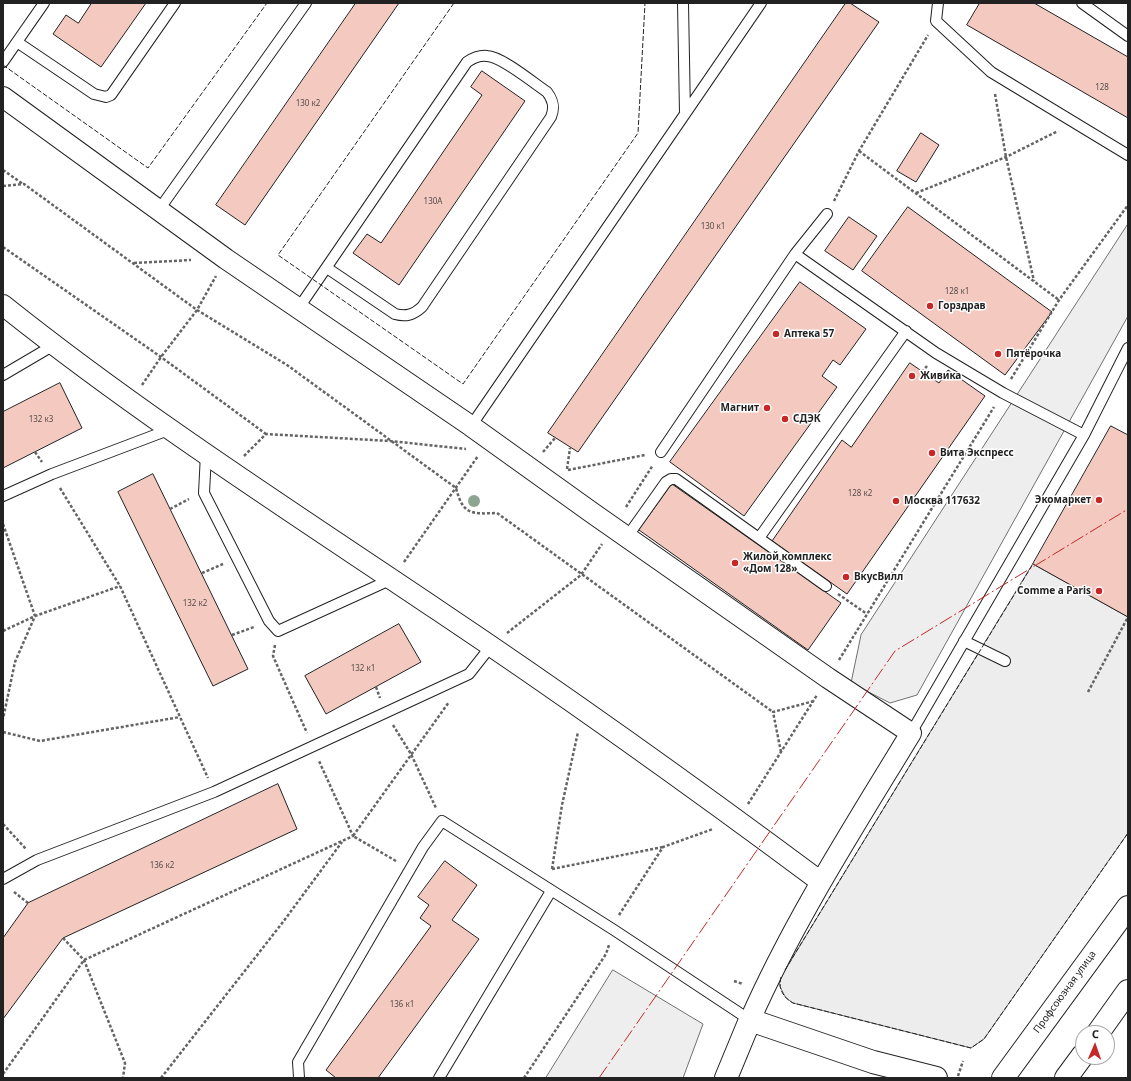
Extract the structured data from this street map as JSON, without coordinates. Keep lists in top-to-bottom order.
{
  "streets": {
    "main road": ["Профсоюзная улица"]
  },
  "places": [
    "Горздрав",
    "Аптека 57",
    "Пятёрочка",
    "Живика",
    "Магнит",
    "СДЭК",
    "Вита Экспресс",
    "Экомаркет",
    "Москва 117632",
    "Жилой комплекс «Дом 128»",
    "ВкусВилл",
    "Comme a Paris"
  ],
  "house_numbers": [
    "128",
    "130 к2",
    "130А",
    "130 к1",
    "128 к1",
    "132 к3",
    "128 к2",
    "132 к2",
    "132 к1",
    "136 к2",
    "136 к1"
  ],
  "north": "top"
}
